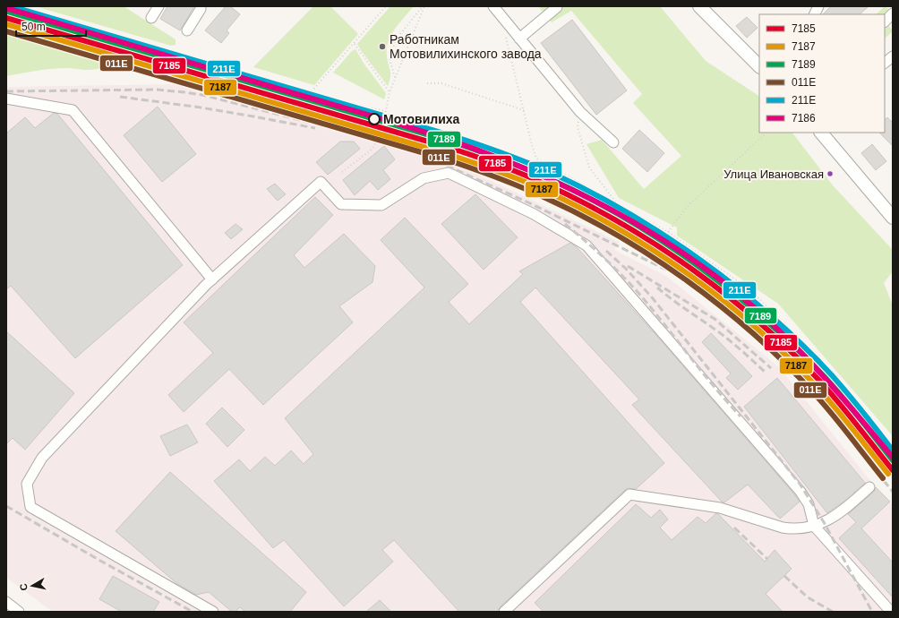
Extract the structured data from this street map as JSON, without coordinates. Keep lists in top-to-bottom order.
{
  "places": ["Работникам Мотовилихинского завода", "Мотовилиха", "Улица Ивановская"],
  "lines": [
    "transit line 211Е",
    "transit line 7186",
    "transit line 7189",
    "transit line 7185",
    "transit line 7187",
    "transit line 011Е"
  ],
  "legend": [
    "7185",
    "7187",
    "7189",
    "011Е",
    "211Е",
    "7186"
  ],
  "scale_bar": "50 m",
  "north": "left"
}
